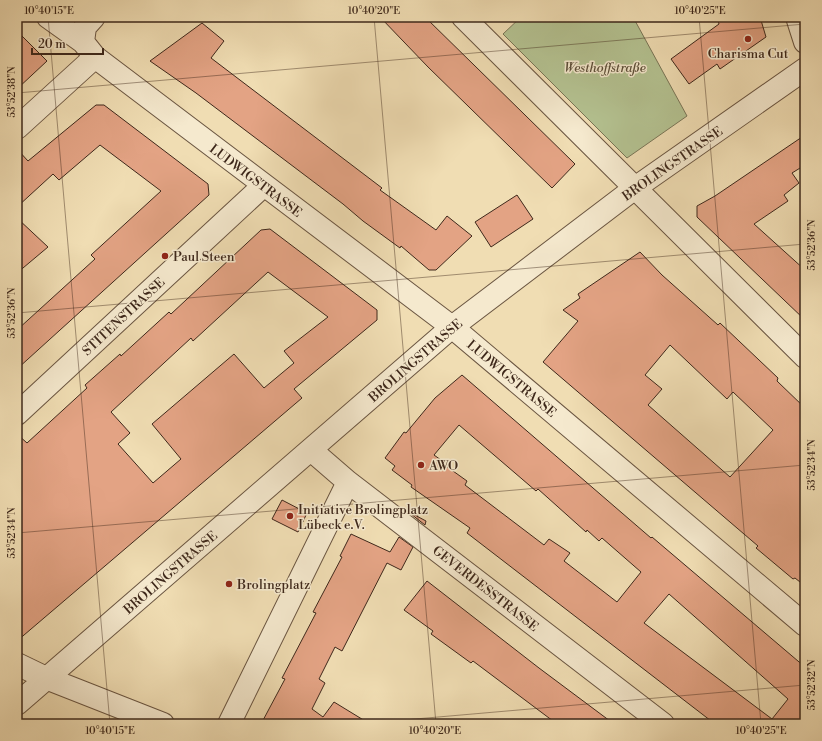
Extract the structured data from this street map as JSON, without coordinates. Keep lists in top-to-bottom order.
{
  "streets": {
    "street": [
      "BROLINGSTRASSE",
      "LUDWIGSTRASSE",
      "STITENSTRASSE",
      "GEVERDESSTRASSE"
    ]
  },
  "crossings": [
    ["BROLINGSTRASSE", "LUDWIGSTRASSE"],
    ["BROLINGSTRASSE", "GEVERDESSTRASSE"],
    ["LUDWIGSTRASSE", "STITENSTRASSE"]
  ],
  "parks": ["Westhoffstraße"],
  "places": [
    "Charisma Cut",
    "Paul Steen",
    "AWO",
    "Initiative Brolingplatz Lübeck e.V.",
    "Brolingplatz"
  ],
  "scale_bar": "20 m",
  "coordinates": [
    "10°40'15\"E",
    "10°40'20\"E",
    "10°40'25\"E",
    "53°52'38\"N",
    "53°52'36\"N",
    "53°52'34\"N",
    "53°52'32\"N"
  ]
}
